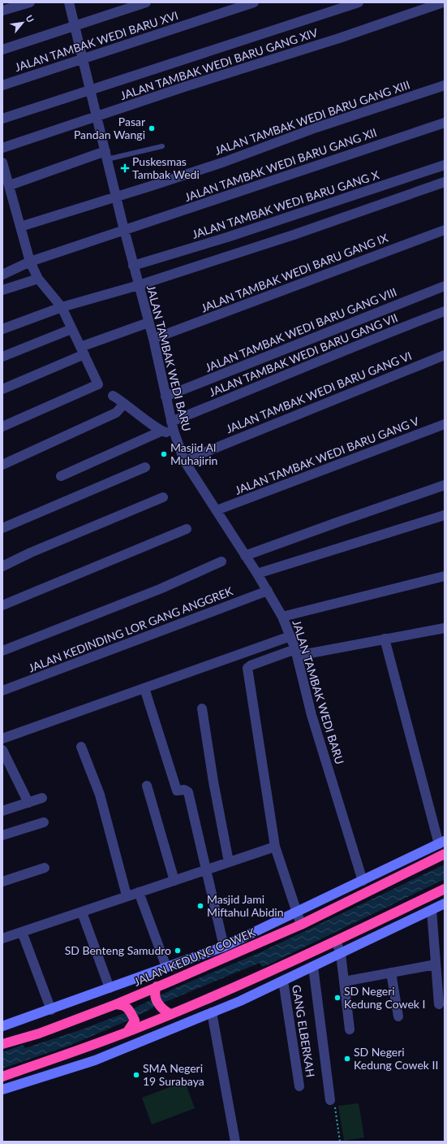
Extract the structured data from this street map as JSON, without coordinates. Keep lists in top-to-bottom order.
{
  "streets": {
    "highway": ["JALAN KEDUNG COWEK"],
    "street": [
      "JALAN TAMBAK WEDI BARU XVI",
      "JALAN TAMBAK WEDI BARU GANG XIV",
      "JALAN TAMBAK WEDI BARU GANG XIII",
      "JALAN TAMBAK WEDI BARU GANG XII",
      "JALAN TAMBAK WEDI BARU GANG X",
      "JALAN TAMBAK WEDI BARU GANG IX",
      "JALAN TAMBAK WEDI BARU GANG VIII",
      "JALAN TAMBAK WEDI BARU GANG VII",
      "JALAN TAMBAK WEDI BARU",
      "JALAN TAMBAK WEDI BARU GANG VI",
      "JALAN TAMBAK WEDI BARU GANG V",
      "JALAN KEDINDING LOR GANG ANGGREK",
      "GANG ELBERKAH"
    ]
  },
  "crossings": [
    ["JALAN TAMBAK WEDI BARU XVI", "JALAN TAMBAK WEDI BARU"],
    ["JALAN TAMBAK WEDI BARU GANG XIV", "JALAN TAMBAK WEDI BARU"],
    ["JALAN TAMBAK WEDI BARU GANG XIII", "JALAN TAMBAK WEDI BARU"],
    ["JALAN TAMBAK WEDI BARU GANG XII", "JALAN TAMBAK WEDI BARU"],
    ["JALAN TAMBAK WEDI BARU GANG X", "JALAN TAMBAK WEDI BARU"],
    ["JALAN TAMBAK WEDI BARU GANG IX", "JALAN TAMBAK WEDI BARU"],
    ["JALAN TAMBAK WEDI BARU GANG VIII", "JALAN TAMBAK WEDI BARU"],
    ["JALAN TAMBAK WEDI BARU GANG VII", "JALAN TAMBAK WEDI BARU"],
    ["JALAN TAMBAK WEDI BARU", "JALAN TAMBAK WEDI BARU GANG VI"],
    ["JALAN TAMBAK WEDI BARU", "JALAN TAMBAK WEDI BARU GANG V"],
    ["JALAN TAMBAK WEDI BARU", "JALAN KEDINDING LOR GANG ANGGREK"],
    ["JALAN TAMBAK WEDI BARU", "JALAN KEDUNG COWEK"]
  ],
  "places": {
    "other": [
      "Pasar Pandan Wangi",
      "Masjid Al Muhajirin",
      "Masjid Jami Miftahul Abidin",
      "SD Benteng Samudro",
      "SD Negeri Kedung Cowek I",
      "SD Negeri Kedung Cowek II",
      "SMA Negeri 19 Surabaya"
    ],
    "health": ["Puskesmas Tambak Wedi"]
  },
  "north": "top right"
}
